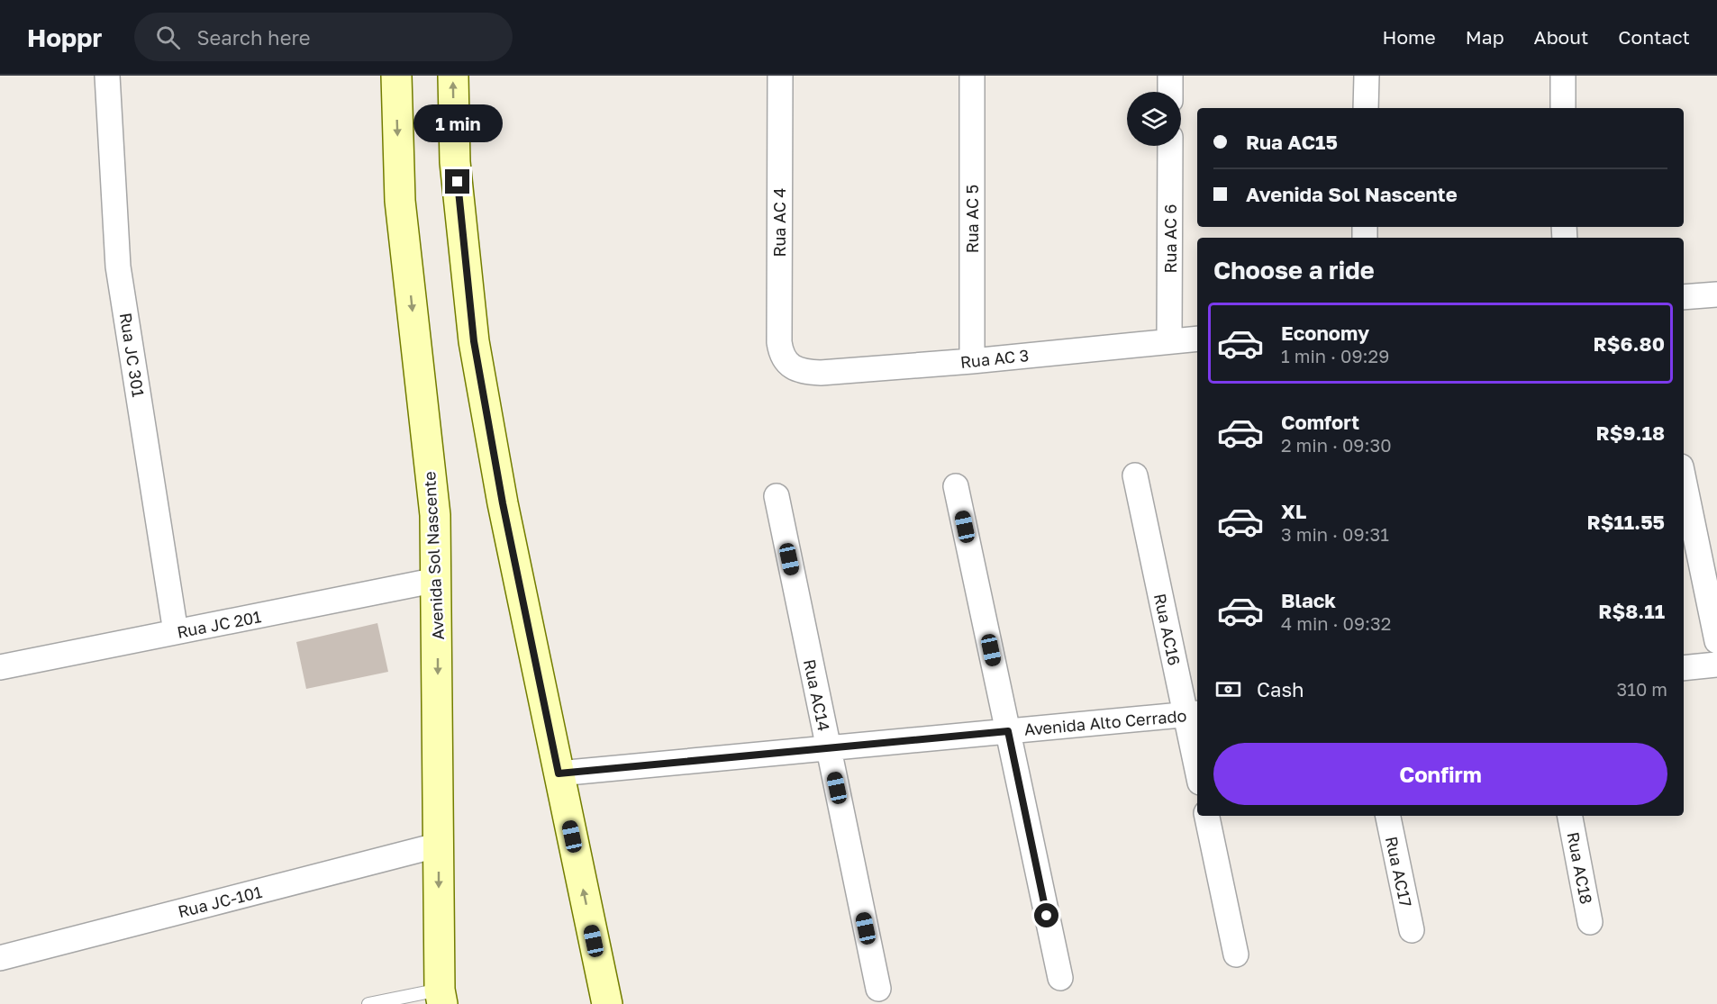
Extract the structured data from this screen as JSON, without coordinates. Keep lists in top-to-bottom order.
{
  "streets": {
    "street": [
      "Rua AC 5",
      "Rua AC 4",
      "Rua AC 6",
      "Rua JC 301",
      "Rua AC 3",
      "Avenida Sol Nascente",
      "Rua JC 201",
      "Rua AC16",
      "Rua AC14",
      "Avenida Alto Cerrado",
      "Rua AC18",
      "Rua AC17",
      "Rua JC-101"
    ]
  },
  "crossings": [
    ["Rua AC 5", "Rua AC 3"],
    ["Rua AC 4", "Rua AC 3"],
    ["Rua AC 6", "Rua AC 3"],
    ["Rua JC 301", "Rua JC 201"],
    ["Avenida Sol Nascente", "Rua JC 201"],
    ["Avenida Sol Nascente", "Rua JC-101"],
    ["Rua AC16", "Avenida Alto Cerrado"],
    ["Rua AC14", "Avenida Alto Cerrado"]
  ],
  "page": {
    "header": "Hoppr",
    "search": "Search here",
    "nav": [
      "Home",
      "Map",
      "About",
      "Contact"
    ],
    "bubble": "1 min",
    "banner": ["Rua AC15", "Avenida Sol Nascente"],
    "heading": "Choose a ride",
    "list": [
      {
        "name": "Economy",
        "note": "1 min · 09:29",
        "value": "R$6.80"
      },
      {
        "name": "Comfort",
        "note": "2 min · 09:30",
        "value": "R$9.18"
      },
      {
        "name": "XL",
        "note": "3 min · 09:31",
        "value": "R$11.55"
      },
      {
        "name": "Black",
        "note": "4 min · 09:32",
        "value": "R$8.11"
      }
    ],
    "pay": ["Cash", "310 m"],
    "buttons": "Confirm"
  }
}
